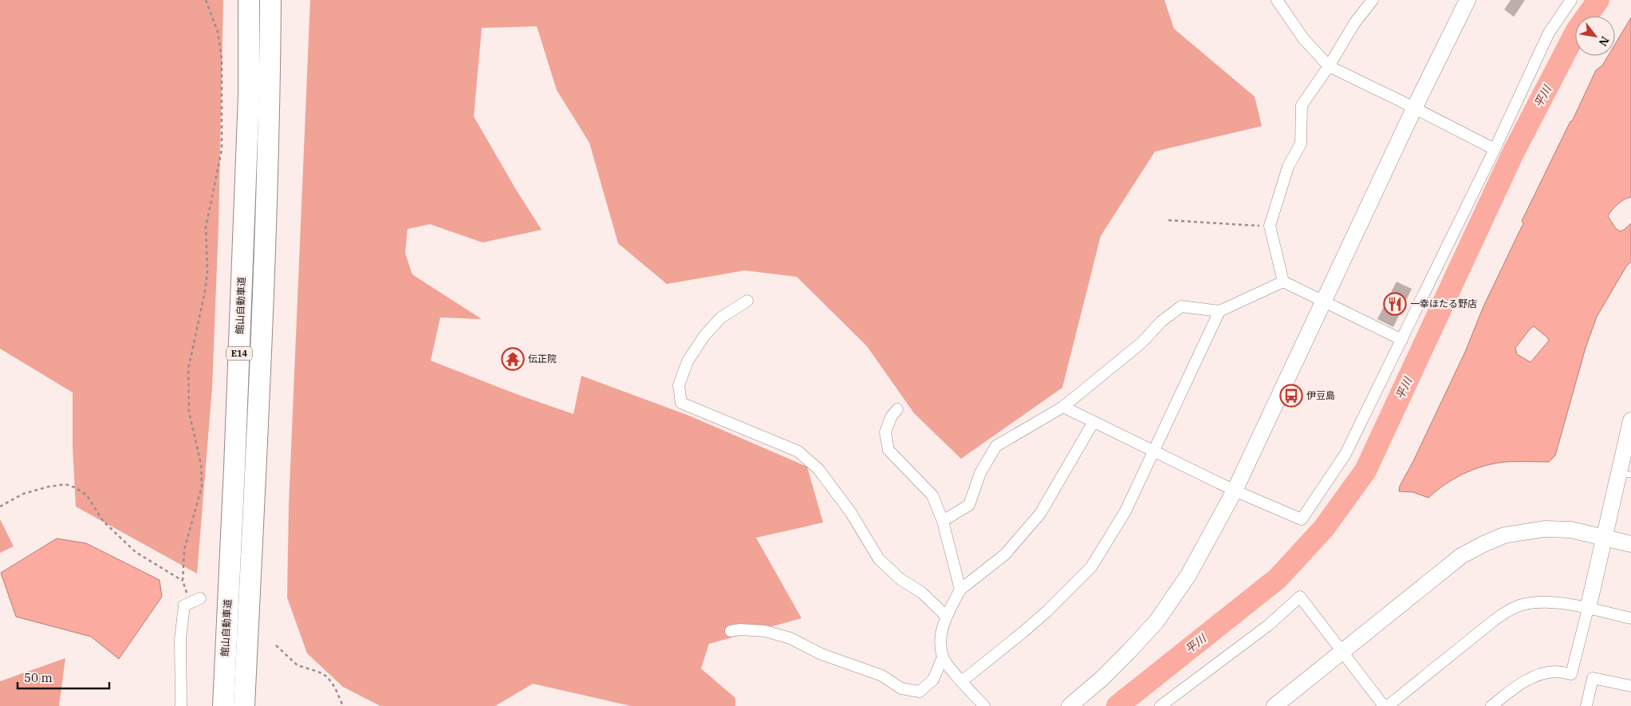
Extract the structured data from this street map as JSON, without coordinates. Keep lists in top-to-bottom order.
{
  "streets": {
    "highway": ["館山自動車道", "E14"]
  },
  "water": ["平川"],
  "places": {
    "restaurant": ["一幸ほたる野店"],
    "temple": ["伝正院"],
    "bus stop": ["伊豆島"]
  },
  "scale_bar": "50 m",
  "north": "bottom right"
}
